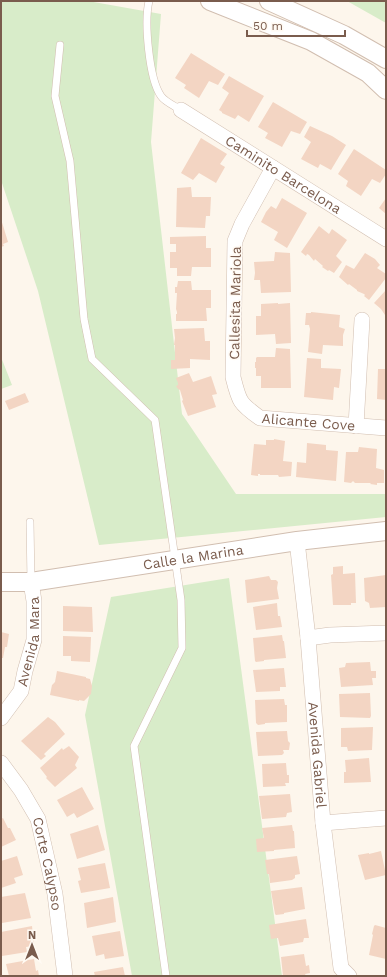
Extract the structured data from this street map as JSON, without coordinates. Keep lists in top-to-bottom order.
{
  "streets": {
    "street": [
      "Caminito Barcelona",
      "Callesita Mariola",
      "Alicante Cove",
      "Calle la Marina",
      "Avenida Mara",
      "Avenida Gabriel",
      "Corte Calypso"
    ]
  },
  "crossings": [
    ["Caminito Barcelona", "Callesita Mariola"],
    ["Callesita Mariola", "Alicante Cove"],
    ["Calle la Marina", "Avenida Mara"],
    ["Calle la Marina", "Avenida Gabriel"]
  ],
  "scale_bar": "50 m",
  "north": "top"
}
